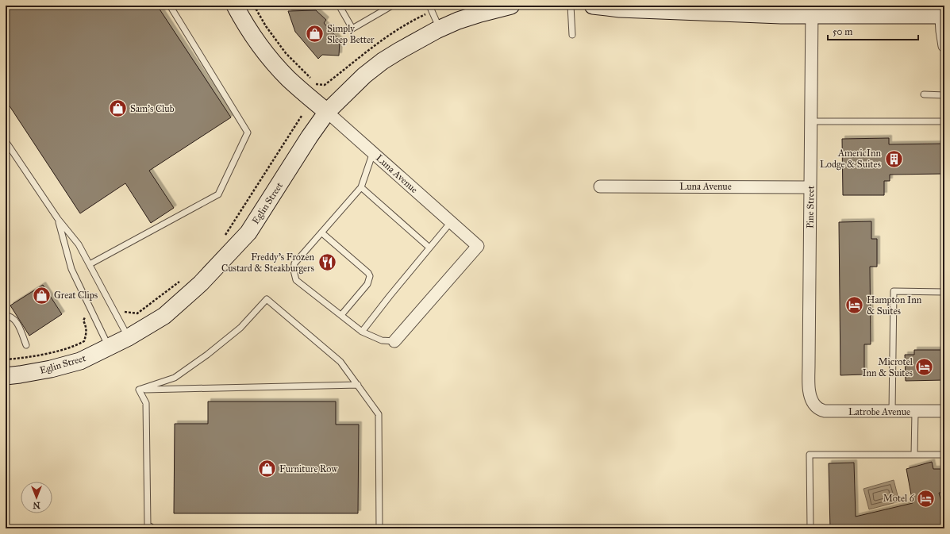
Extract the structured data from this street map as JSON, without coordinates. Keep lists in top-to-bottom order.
{
  "streets": {
    "street": [
      "Luna Avenue",
      "Eglin Street",
      "Pine Street",
      "Latrobe Avenue"
    ]
  },
  "crossings": [
    ["Luna Avenue", "Eglin Street"],
    ["Luna Avenue", "Pine Street"],
    ["Pine Street", "Latrobe Avenue"]
  ],
  "places": {
    "shop": [
      "Simply Sleep Better",
      "Sam's Club",
      "Great Clips",
      "Furniture Row"
    ],
    "building": ["AmericInn Lodge & Suites"],
    "restaurant": ["Freddy's Frozen Custard & Steakburgers"],
    "hotel": ["Hampton Inn & Suites", "Microtel Inn & Suites", "Motel 6"]
  },
  "scale_bar": "50 m",
  "north": "bottom"
}
